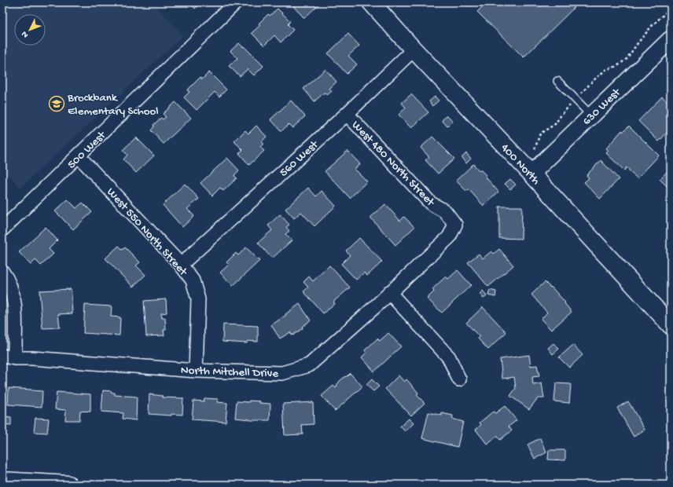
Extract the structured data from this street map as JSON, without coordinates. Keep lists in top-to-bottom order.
{
  "streets": {
    "main road": ["400 North"],
    "street": [
      "630 West",
      "500 West",
      "560 West",
      "West 480 North Street",
      "West 550 North Street",
      "North Mitchell Drive"
    ]
  },
  "crossings": [
    ["630 West", "400 North"],
    ["500 West", "West 550 North Street"],
    ["560 West", "West 480 North Street"],
    ["560 West", "400 North"],
    ["560 West", "West 550 North Street"],
    ["West 480 North Street", "North Mitchell Drive"],
    ["West 550 North Street", "North Mitchell Drive"]
  ],
  "places": {
    "school or university": ["Brockbank Elementary School"]
  },
  "north": "bottom left"
}
